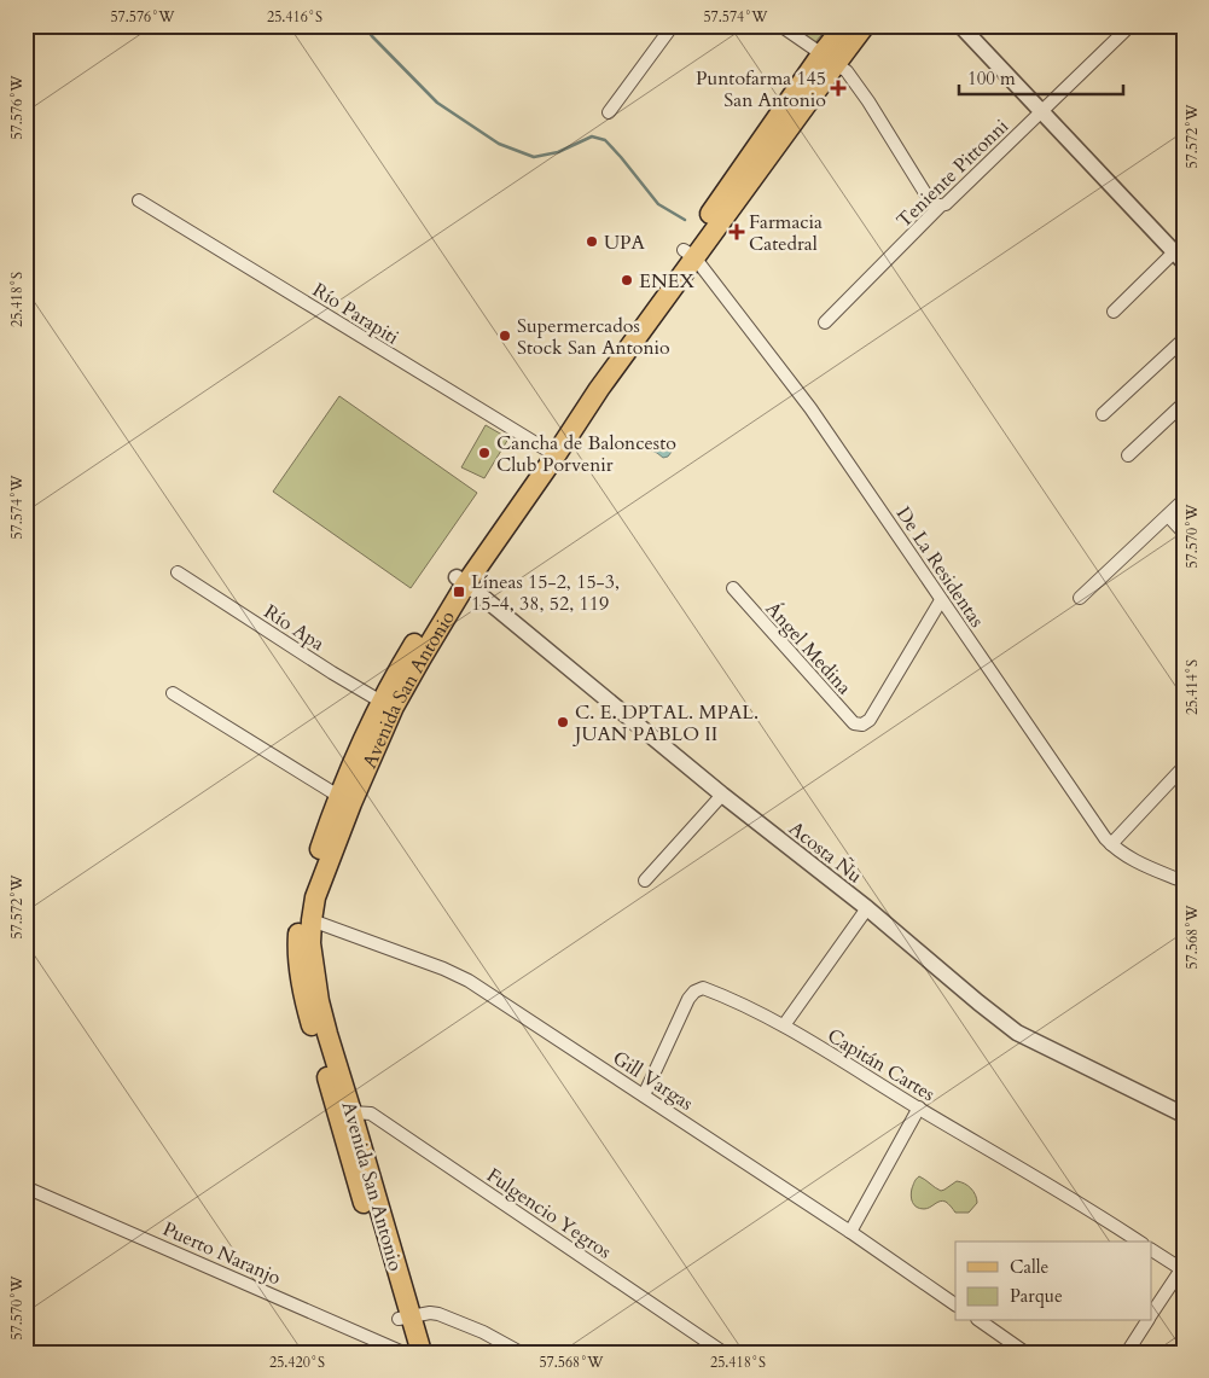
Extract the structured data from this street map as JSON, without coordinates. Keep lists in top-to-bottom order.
{
  "streets": {
    "main road": ["Avenida San Antonio"],
    "street": [
      "Teniente Pittonni",
      "Río Parapiti",
      "De La Residentas",
      "Río Apa",
      "Ángel Medina",
      "Acosta Ñu",
      "Capitán Cartes",
      "Gill Vargas",
      "Fulgencio Yegros",
      "Puerto Naranjo"
    ]
  },
  "crossings": [
    ["Río Parapiti", "Avenida San Antonio"],
    ["De La Residentas", "Ángel Medina"],
    ["De La Residentas", "Avenida San Antonio"],
    ["Río Apa", "Avenida San Antonio"],
    ["Avenida San Antonio", "Acosta Ñu"],
    ["Avenida San Antonio", "Gill Vargas"],
    ["Avenida San Antonio", "Fulgencio Yegros"],
    ["Capitán Cartes", "Gill Vargas"]
  ],
  "places": {
    "health": ["Puntofarma 145 San Antonio", "Farmacia Catedral"],
    "other": [
      "UPA",
      "ENEX",
      "Supermercados Stock San Antonio",
      "Cancha de Baloncesto Club Porvenir",
      "C. E. DPTAL. MPAL. JUAN PABLO II"
    ],
    "transit": ["Líneas 15-2, 15-3, 15-4, 38, 52, 119"]
  },
  "legend": ["Calle", "Parque"],
  "scale_bar": "100 m",
  "coordinates": [
    "57.576°W",
    "25.416°S",
    "57.574°W",
    "57.572°W",
    "25.418°S",
    "57.570°W",
    "25.414°S",
    "57.568°W",
    "25.420°S"
  ]
}
